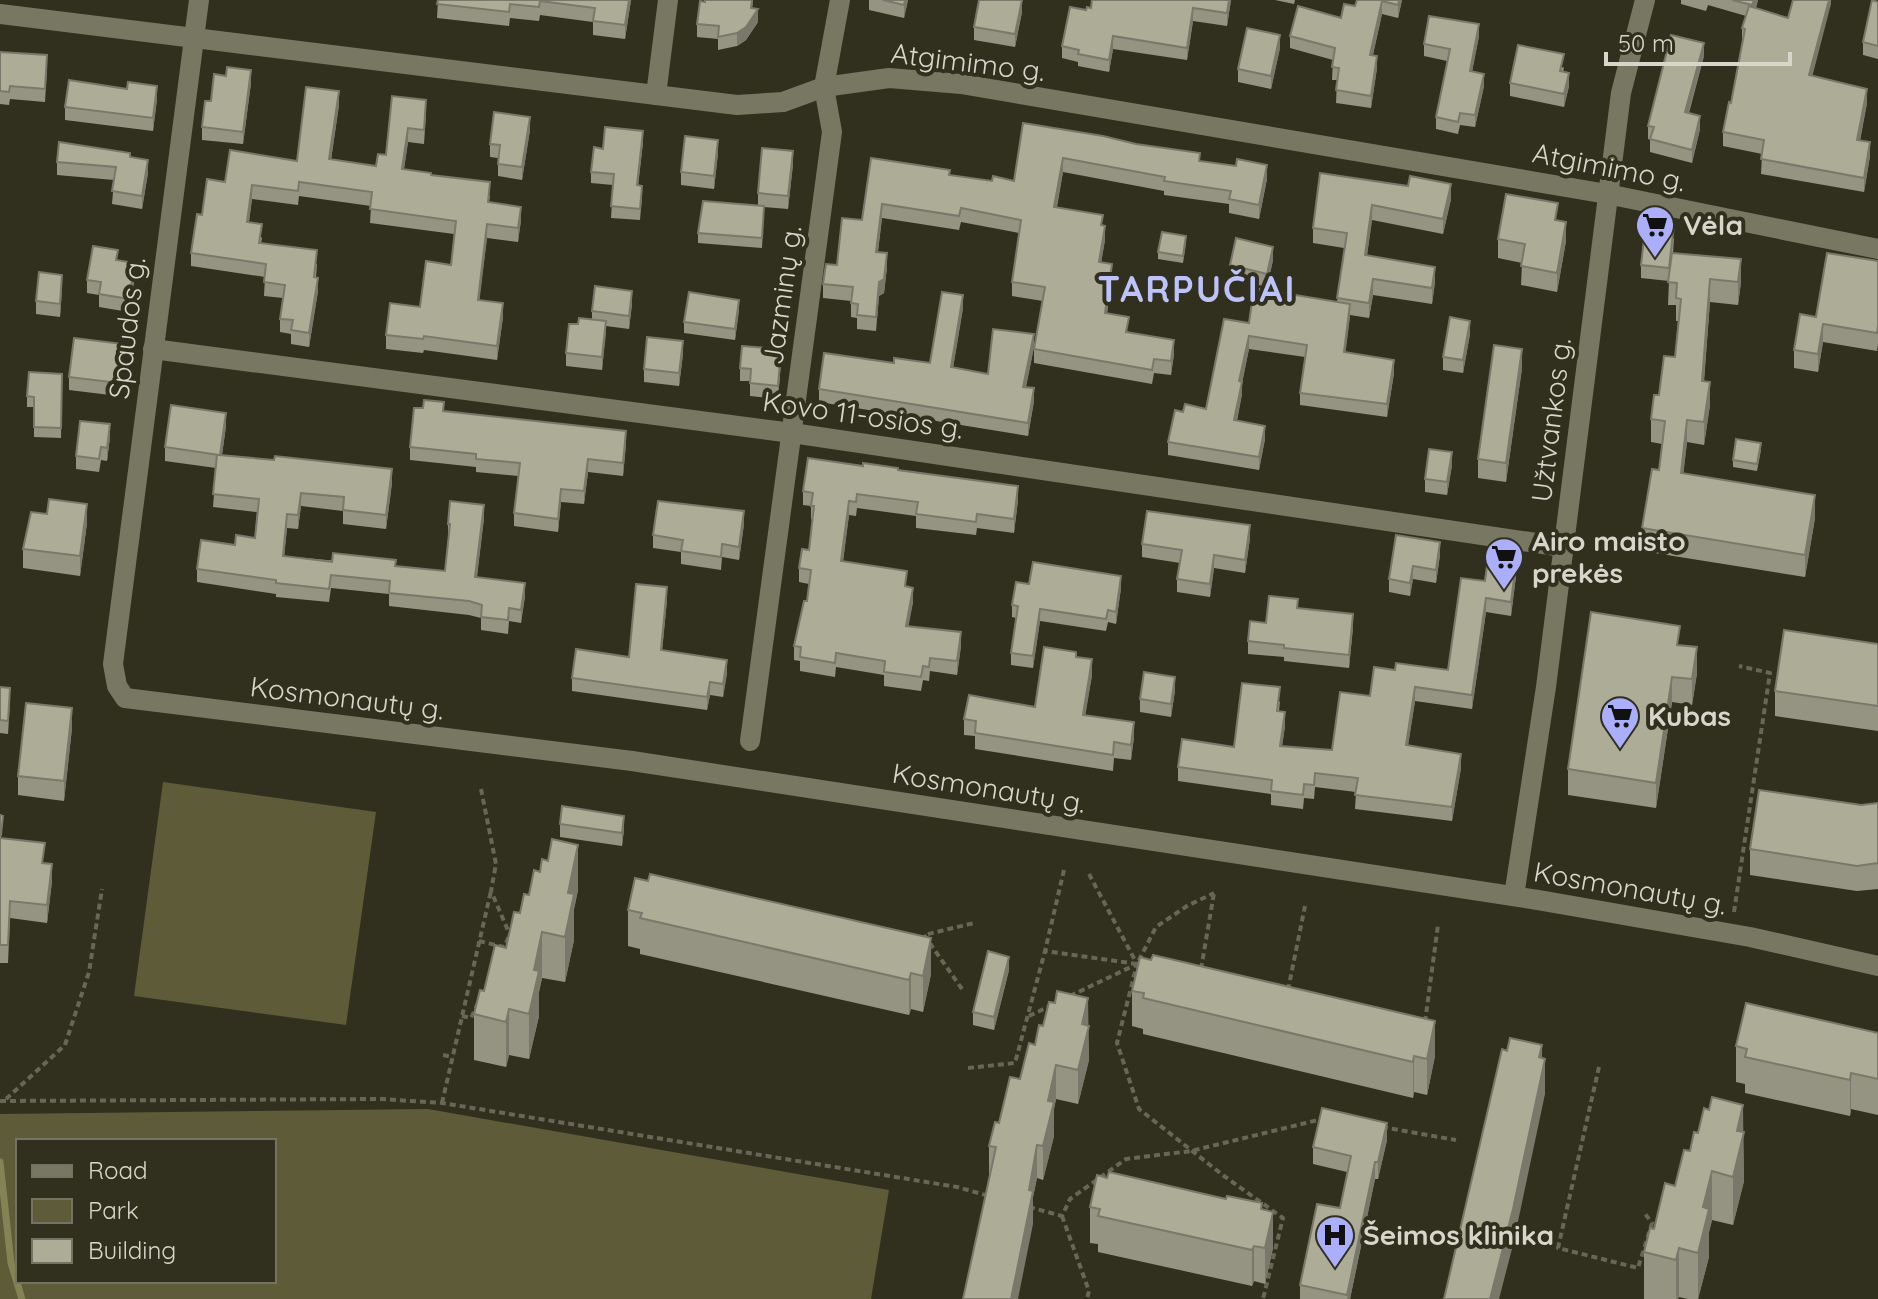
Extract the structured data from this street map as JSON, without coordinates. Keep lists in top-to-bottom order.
{
  "streets": {
    "street": [
      "Atgimimo g.",
      "Jazminų g.",
      "Spaudos g.",
      "Kovo 11-osios g.",
      "Užtvankos g.",
      "Kosmonautų g."
    ]
  },
  "crossings": [
    ["Atgimimo g.", "Jazminų g."],
    ["Atgimimo g.", "Spaudos g."],
    ["Atgimimo g.", "Užtvankos g."],
    ["Jazminų g.", "Kovo 11-osios g."],
    ["Spaudos g.", "Kovo 11-osios g."],
    ["Spaudos g.", "Kosmonautų g."],
    ["Kovo 11-osios g.", "Užtvankos g."],
    ["Užtvankos g.", "Kosmonautų g."]
  ],
  "districts": ["TARPUČIAI"],
  "places": {
    "supermarket": ["Vėla", "Airo maisto prekės", "Kubas"],
    "hospital": ["Šeimos klinika"]
  },
  "legend": ["Road", "Park", "Building"],
  "scale_bar": "50 m"
}
